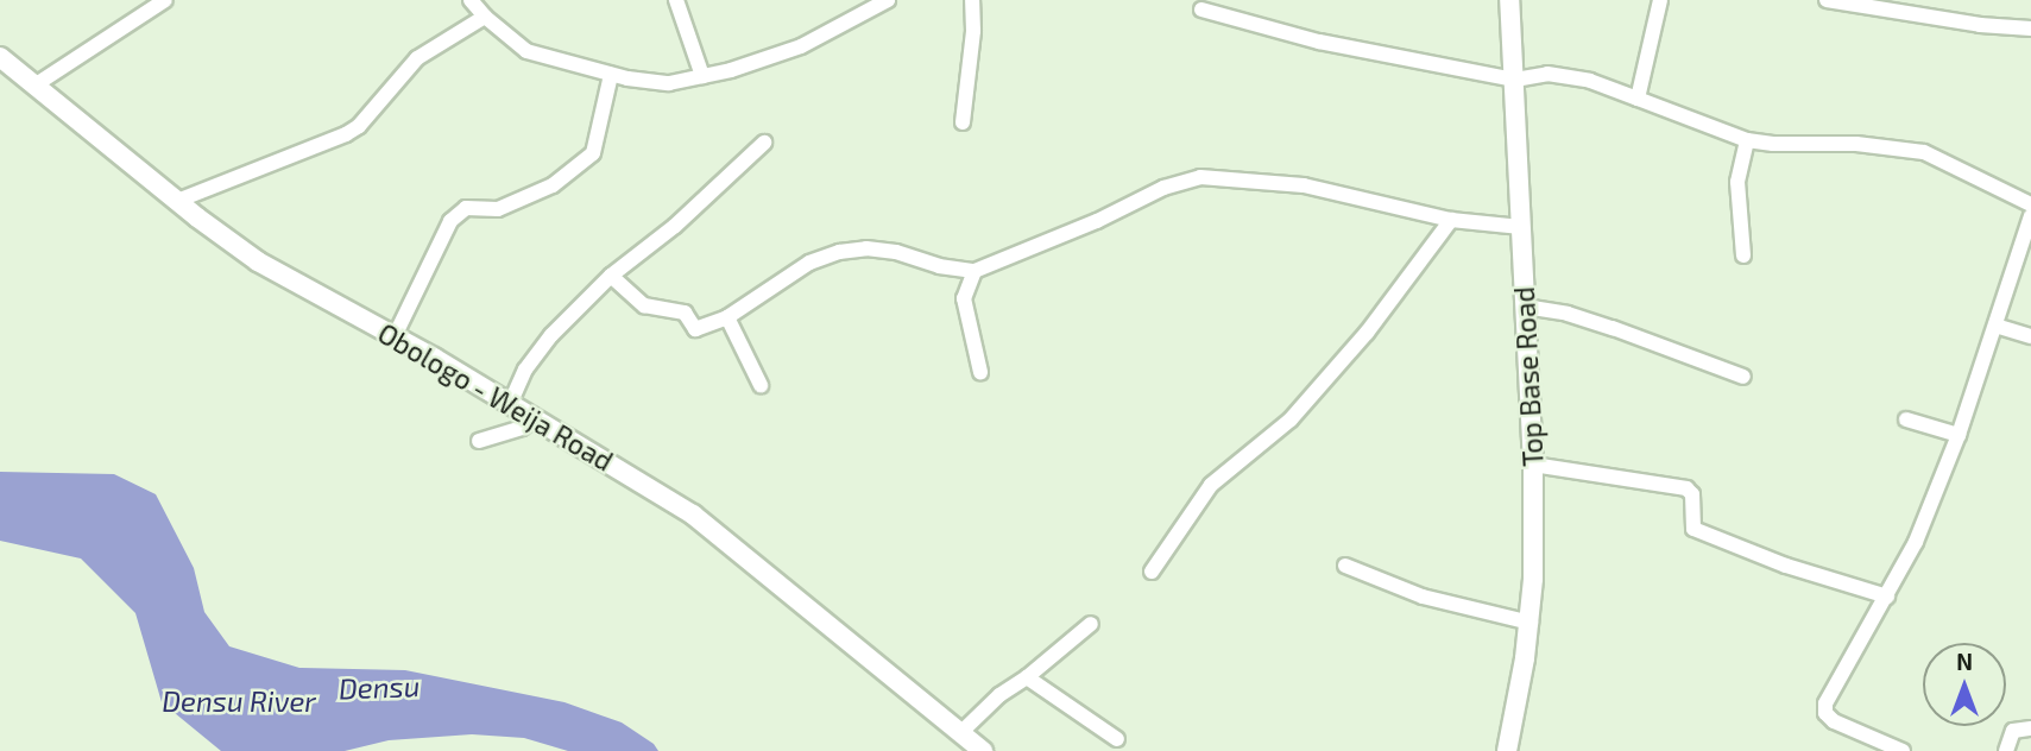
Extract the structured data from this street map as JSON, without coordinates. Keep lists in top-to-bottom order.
{
  "streets": {
    "street": ["Top Base Road", "Obologo - Weija Road"]
  },
  "water": ["Densu", "Densu River"],
  "north": "top"
}
